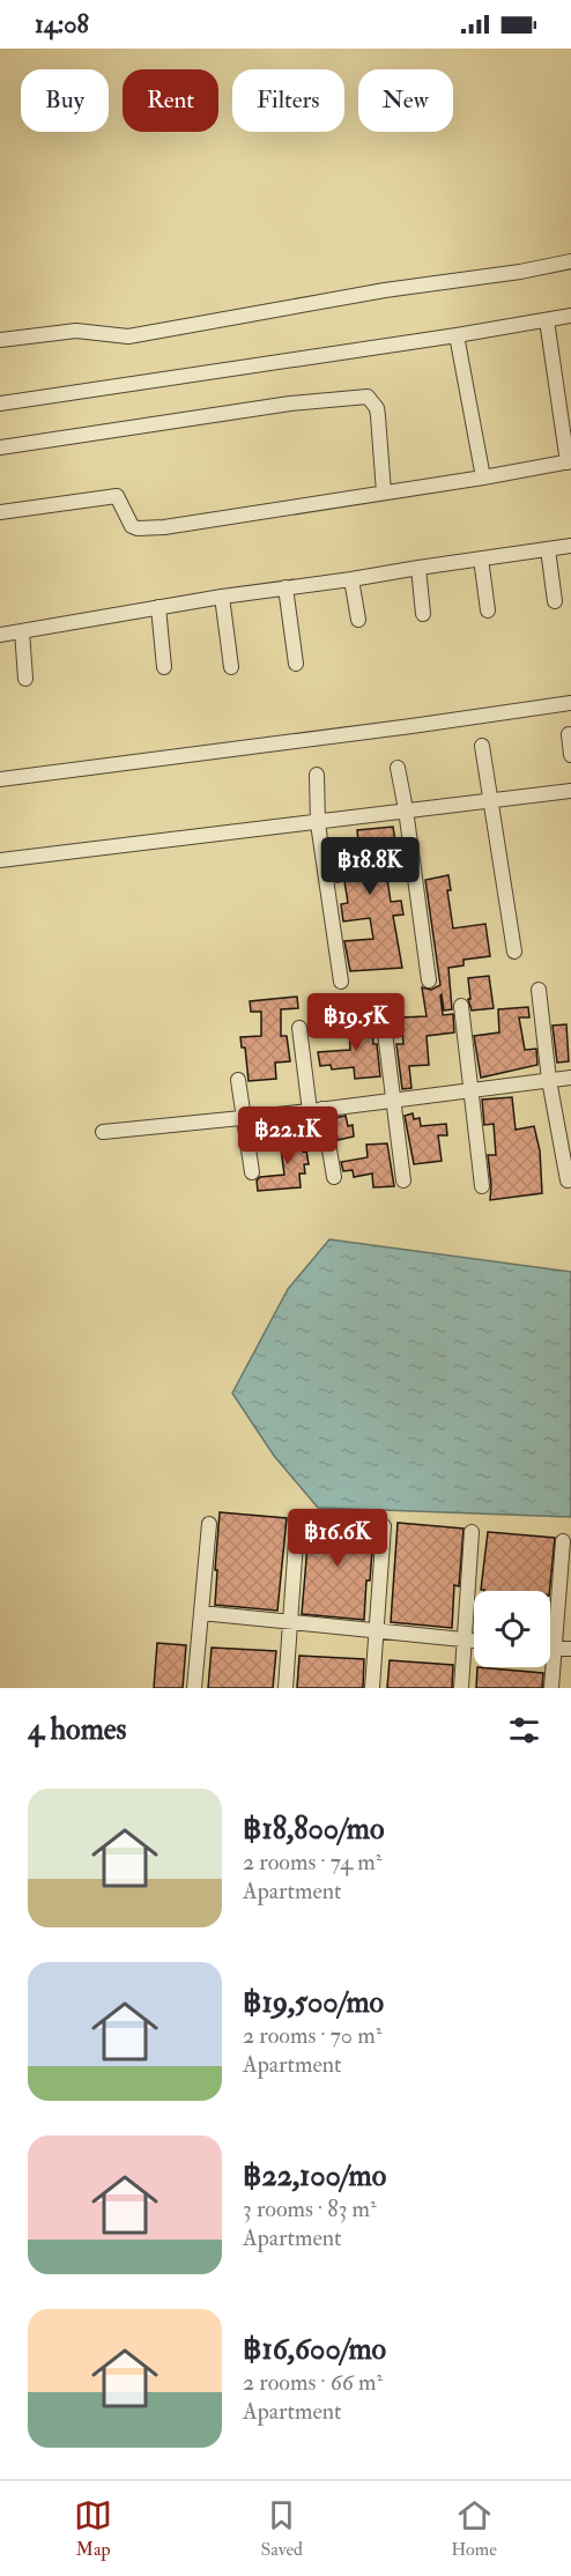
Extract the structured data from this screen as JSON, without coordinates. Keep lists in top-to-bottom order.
{
  "page": {
    "status": "14:08",
    "chip": [
      "Buy",
      "Rent",
      "Filters",
      "New"
    ],
    "price": [
      "฿18.8K",
      "฿19.5K",
      "฿22.1K",
      "฿16.6K"
    ],
    "heading": "4 homes",
    "list": [
      {
        "name": "฿18,800/mo",
        "note": "2 rooms · 74 m² · Apartment"
      },
      {
        "name": "฿19,500/mo",
        "note": "2 rooms · 70 m² · Apartment"
      },
      {
        "name": "฿22,100/mo",
        "note": "3 rooms · 83 m² · Apartment"
      },
      {
        "name": "฿16,600/mo",
        "note": "2 rooms · 66 m² · Apartment"
      }
    ],
    "tabs": ["Map", "Saved", "Home"]
  }
}
